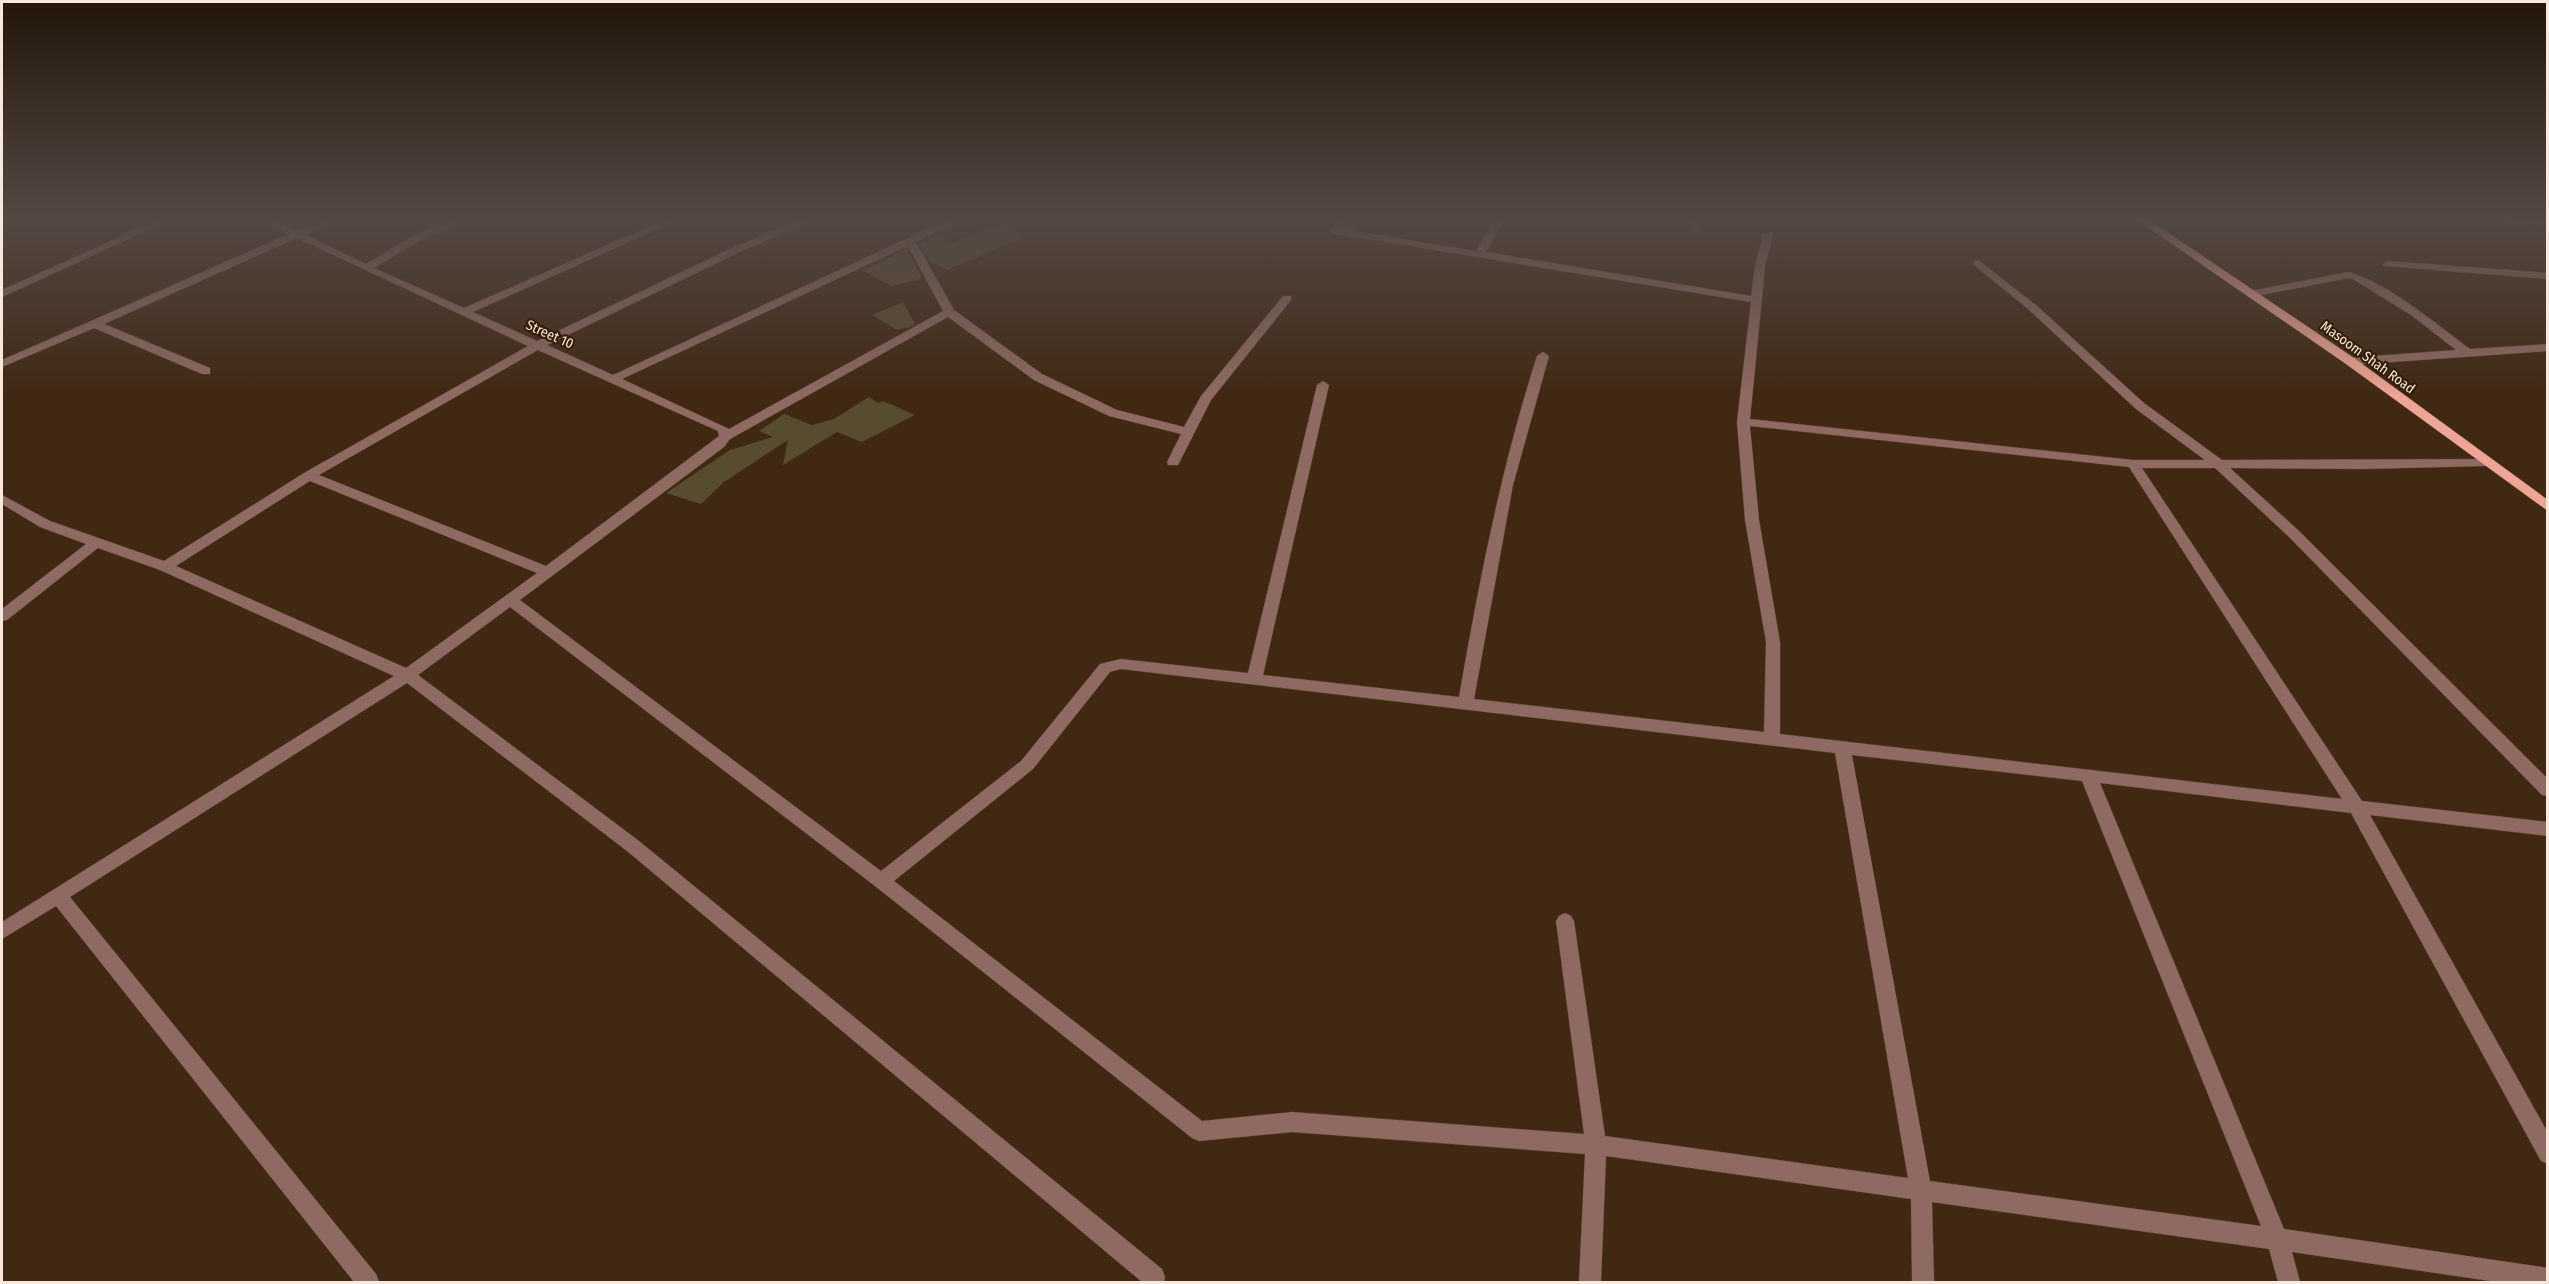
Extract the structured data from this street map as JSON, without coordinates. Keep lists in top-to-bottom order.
{
  "streets": {
    "main road": ["Masoom Shah Road"],
    "street": ["Street 10"]
  }
}
